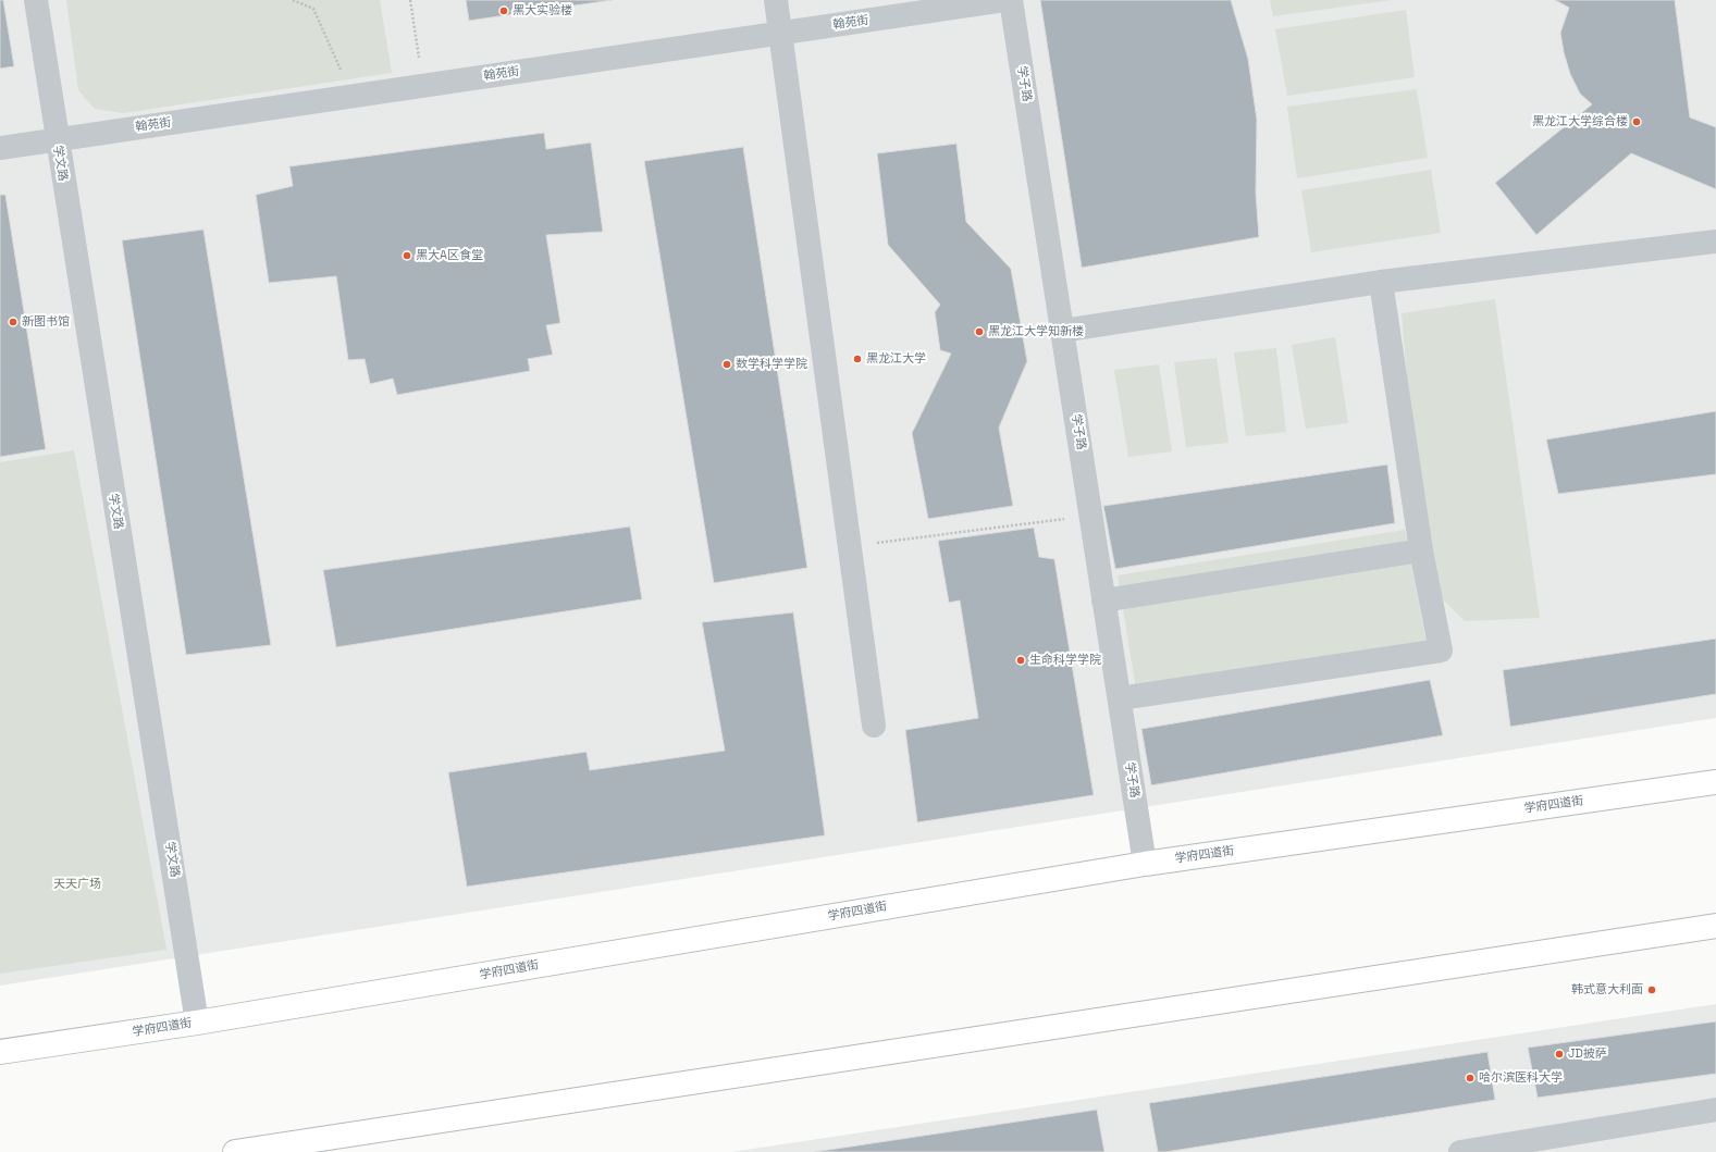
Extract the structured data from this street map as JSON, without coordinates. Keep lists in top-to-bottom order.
{
  "streets": {
    "main road": ["学府四道街"],
    "street": ["翰苑街", "学子路", "学文路"]
  },
  "crossings": [
    ["翰苑街", "学文路"],
    ["学子路", "学府四道街"],
    ["学文路", "学府四道街"]
  ],
  "parks": ["天天广场"],
  "places": [
    "黑大实验楼",
    "黑龙江大学综合楼",
    "黑大A区食堂",
    "新图书馆",
    "黑龙江大学知新楼",
    "黑龙江大学",
    "数学科学学院",
    "生命科学学院",
    "韩式意大利面",
    "JD披萨",
    "哈尔滨医科大学"
  ]
}
